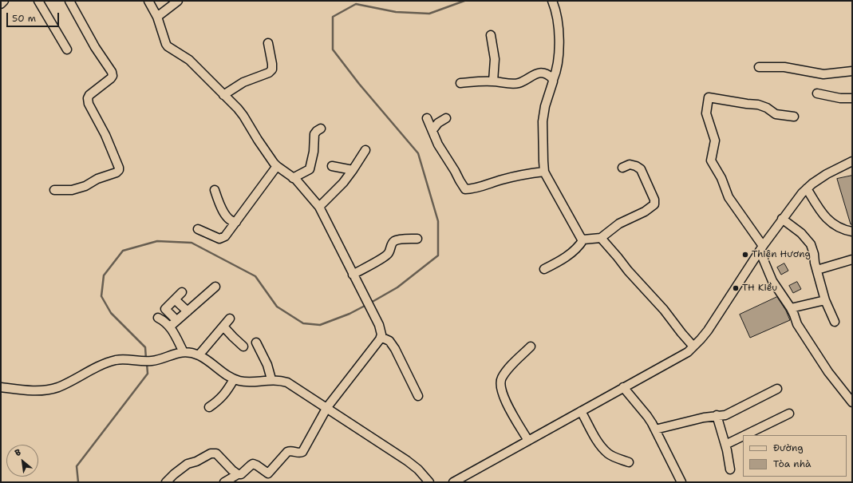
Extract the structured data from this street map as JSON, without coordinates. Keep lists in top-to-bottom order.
{
  "places": ["Thiện Hương", "TH Kiều"],
  "legend": ["Đường", "Tòa nhà"],
  "scale_bar": "50 m",
  "north": "top left"
}
